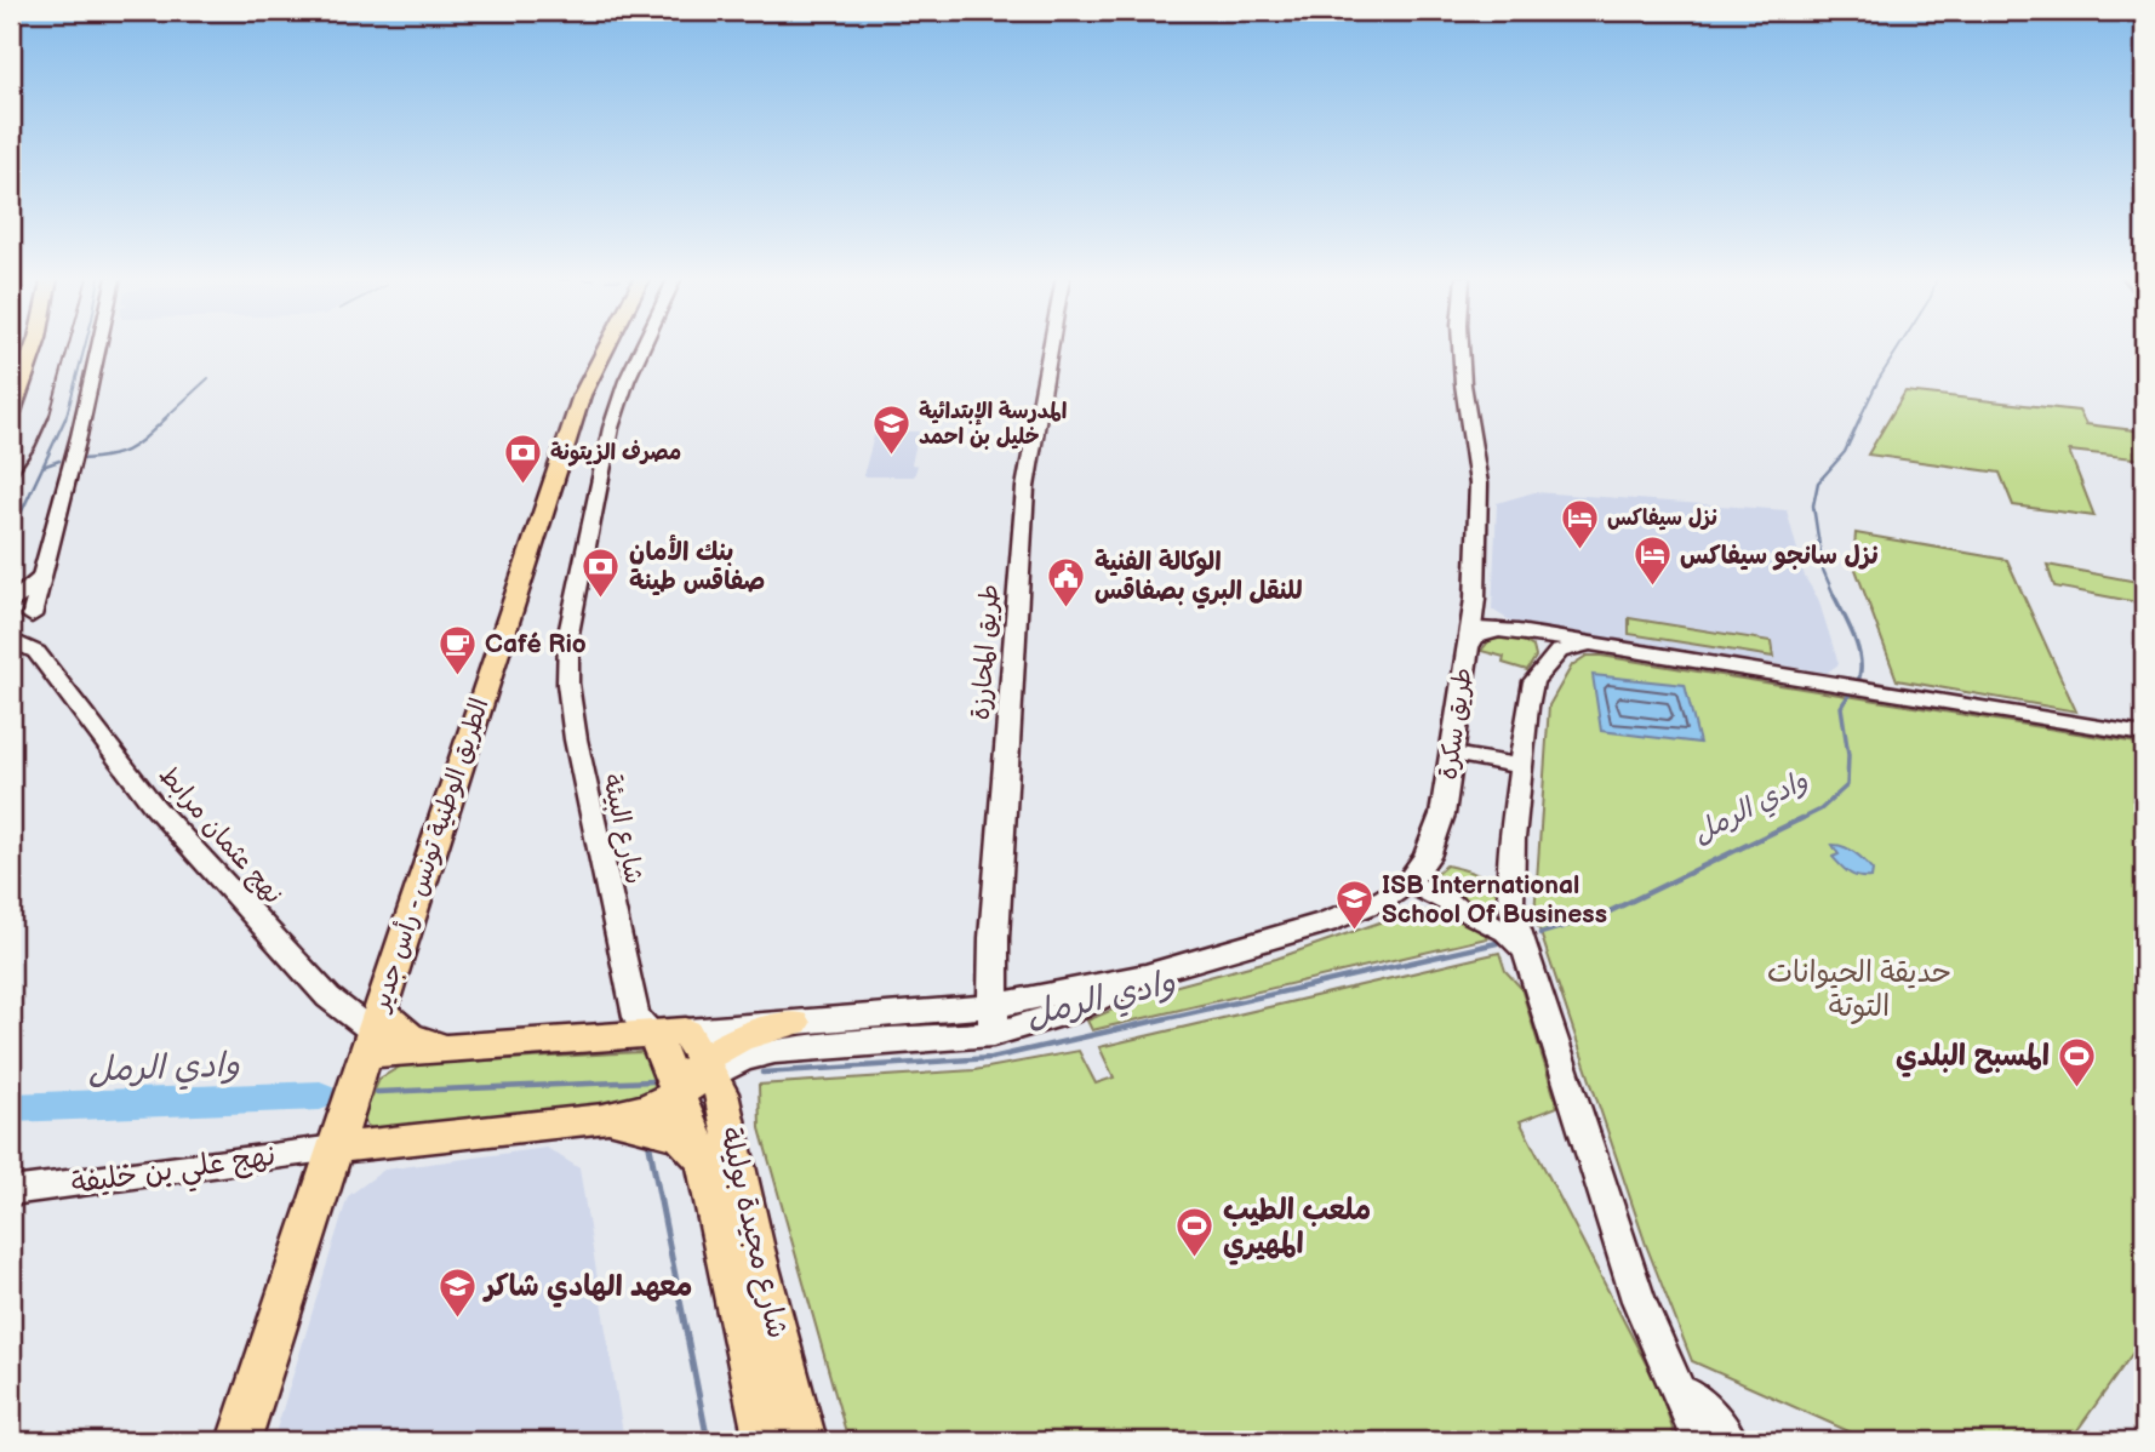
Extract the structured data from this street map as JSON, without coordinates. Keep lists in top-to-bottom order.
{
  "streets": {
    "main road": [
      "طريق المحارزة",
      "طريق سكرة",
      "الطريق الوطنية تونس - رأس جدير",
      "شارع مجيدة بوليلة"
    ],
    "street": ["شارع البيئة", "نهج عثمان مرابط", "نهج علي بن خليفة"]
  },
  "crossings": [
    ["طريق المحارزة", "طريق سكرة"],
    ["شارع البيئة", "شارع مجيدة بوليلة"],
    ["نهج عثمان مرابط", "الطريق الوطنية تونس - رأس جدير"],
    ["الطريق الوطنية تونس - رأس جدير", "نهج علي بن خليفة"]
  ],
  "water": ["وادي الرمل"],
  "parks": ["حديقة الحيوانات التوتة"],
  "places": {
    "school or university": ["المدرسة الإبتدائية خليل بن احمد", "ISB International School Of Business", "معهد الهادي شاكر"],
    "bank": ["مصرف الزيتونة", "بنك الأمان صفاقس طينة"],
    "hotel": ["نزل سيفاكس", "نزل سانجو سيفاكس"],
    "public building": ["الوكالة الفنية للنقل البري بصفاقس"],
    "cafe": ["Café Rio"],
    "sports": ["المسبح البلدي", "ملعب الطيب المهيري"]
  }
}
